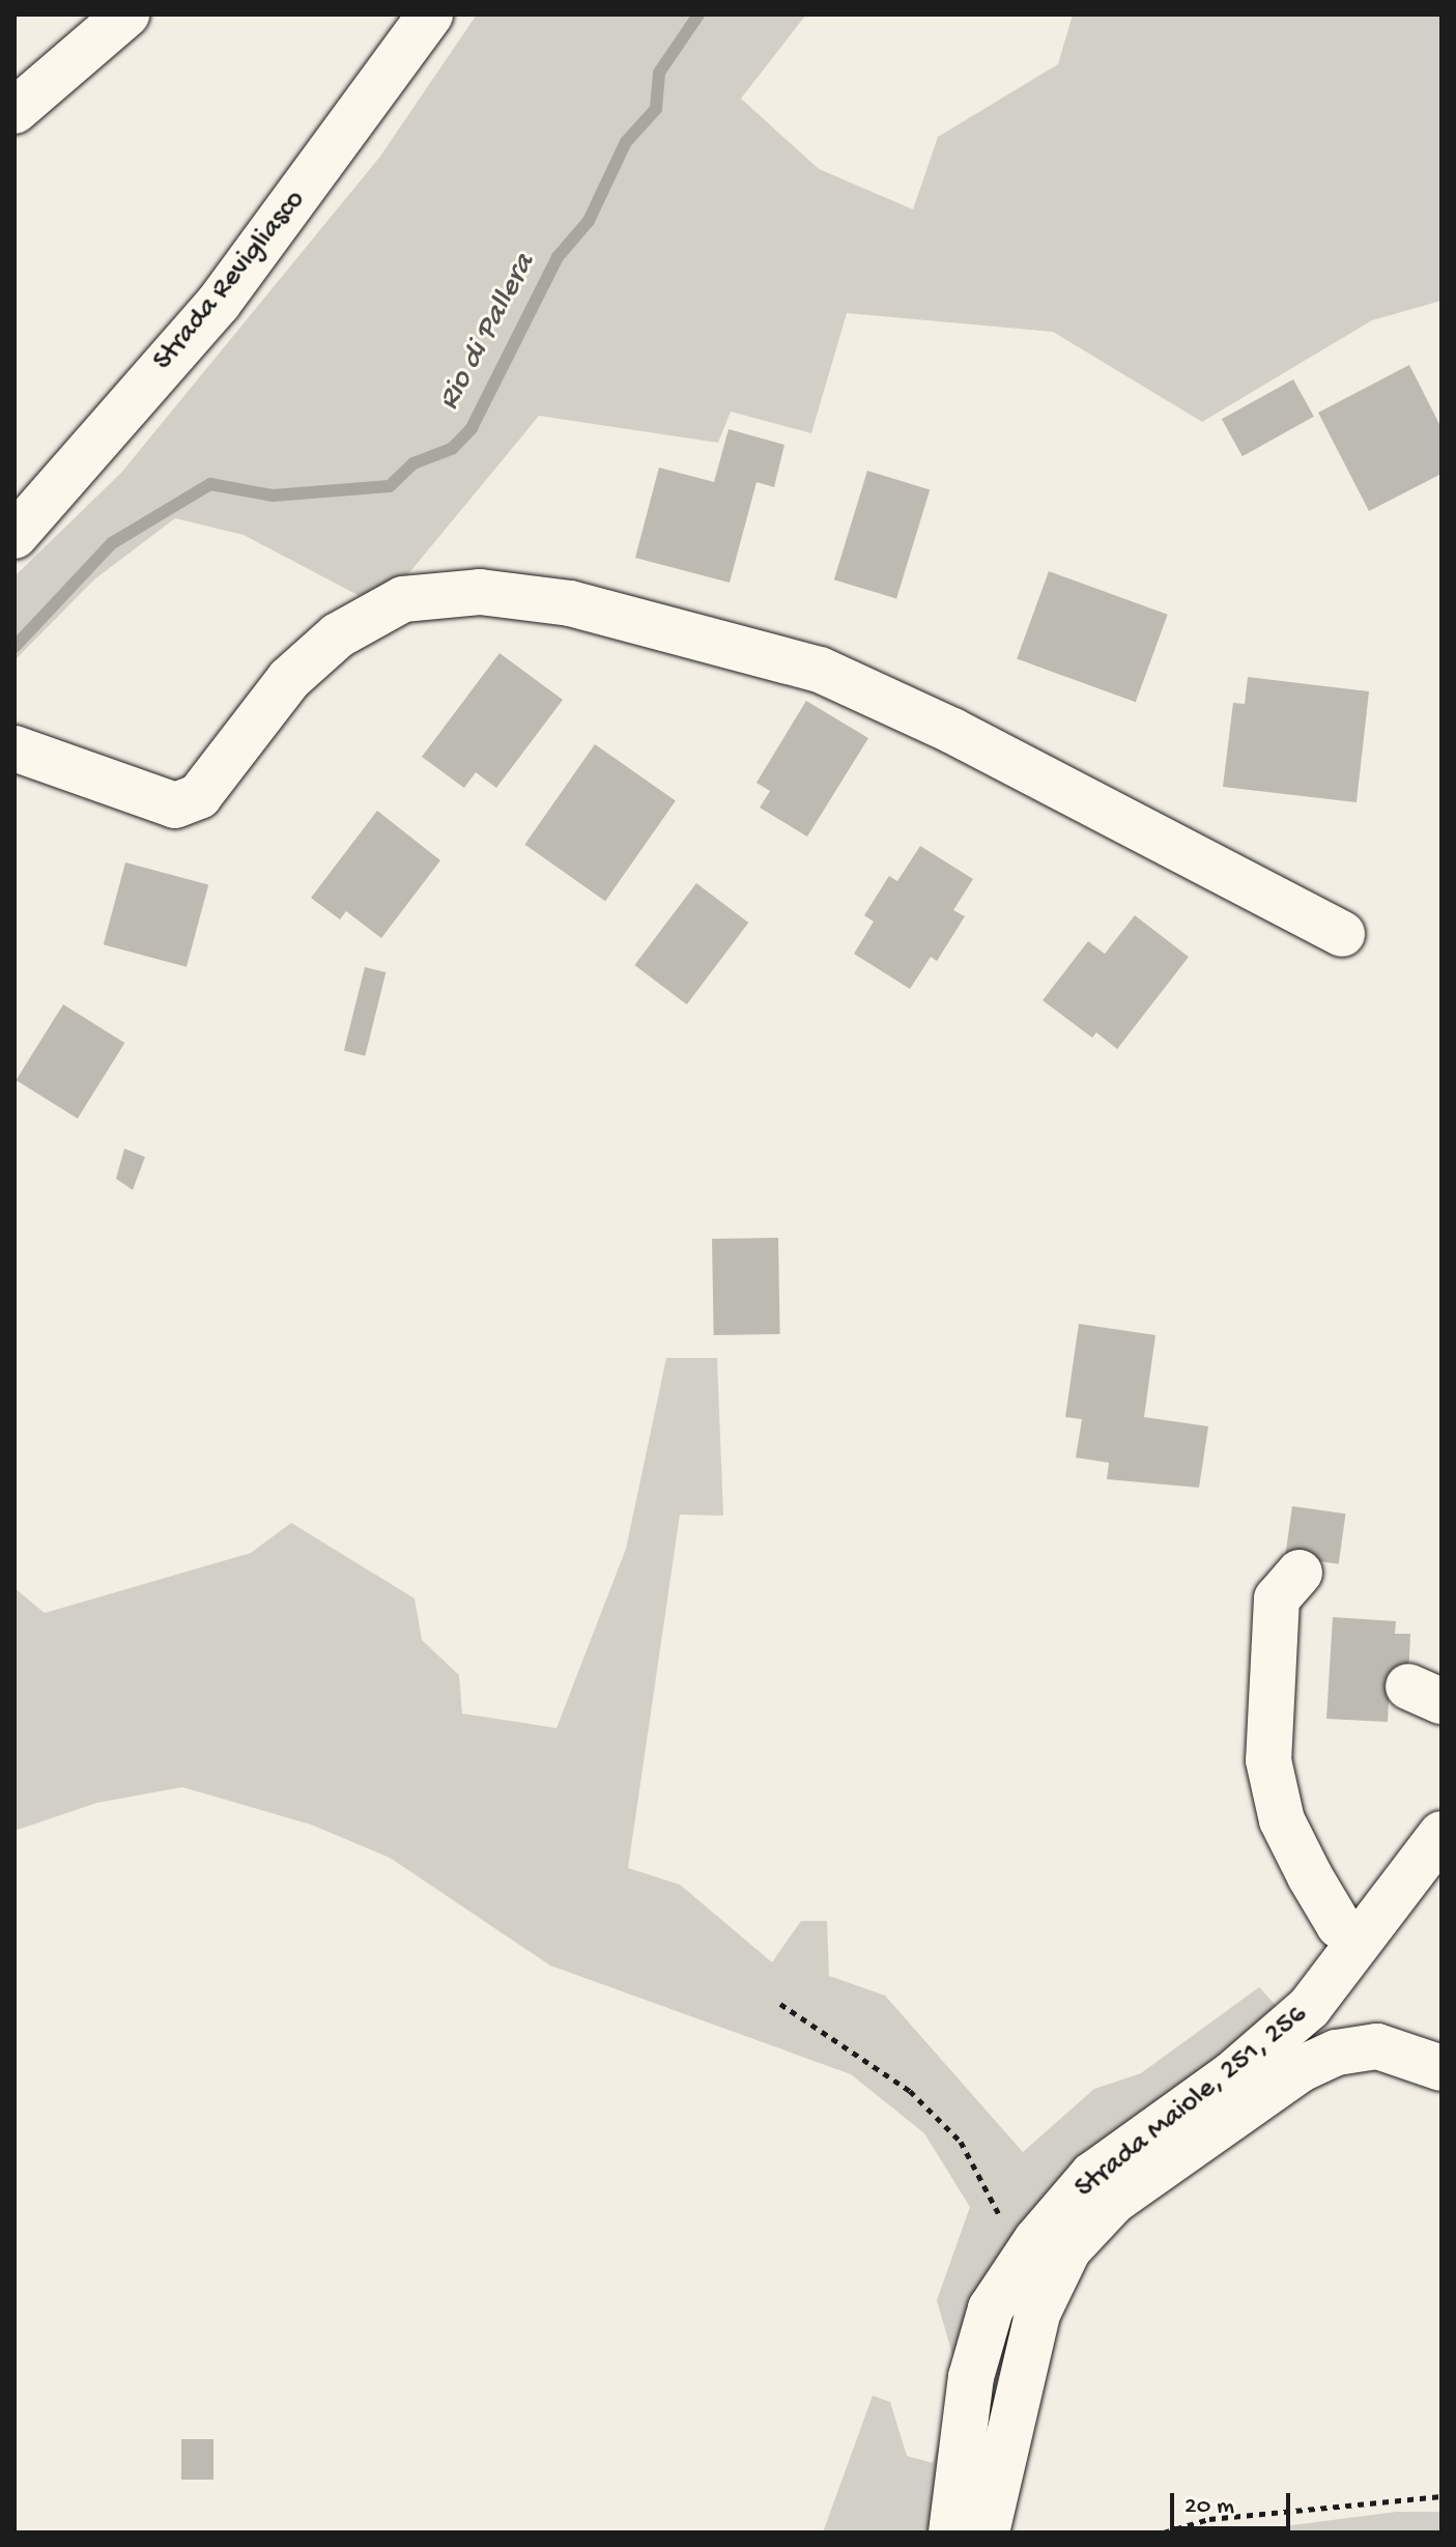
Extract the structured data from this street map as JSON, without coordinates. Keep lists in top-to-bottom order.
{
  "streets": {
    "street": ["Strada Revigliasco", "Strada Maiole, 251, 256"]
  },
  "water": ["Rio di Pallera"],
  "scale_bar": "20 m"
}
